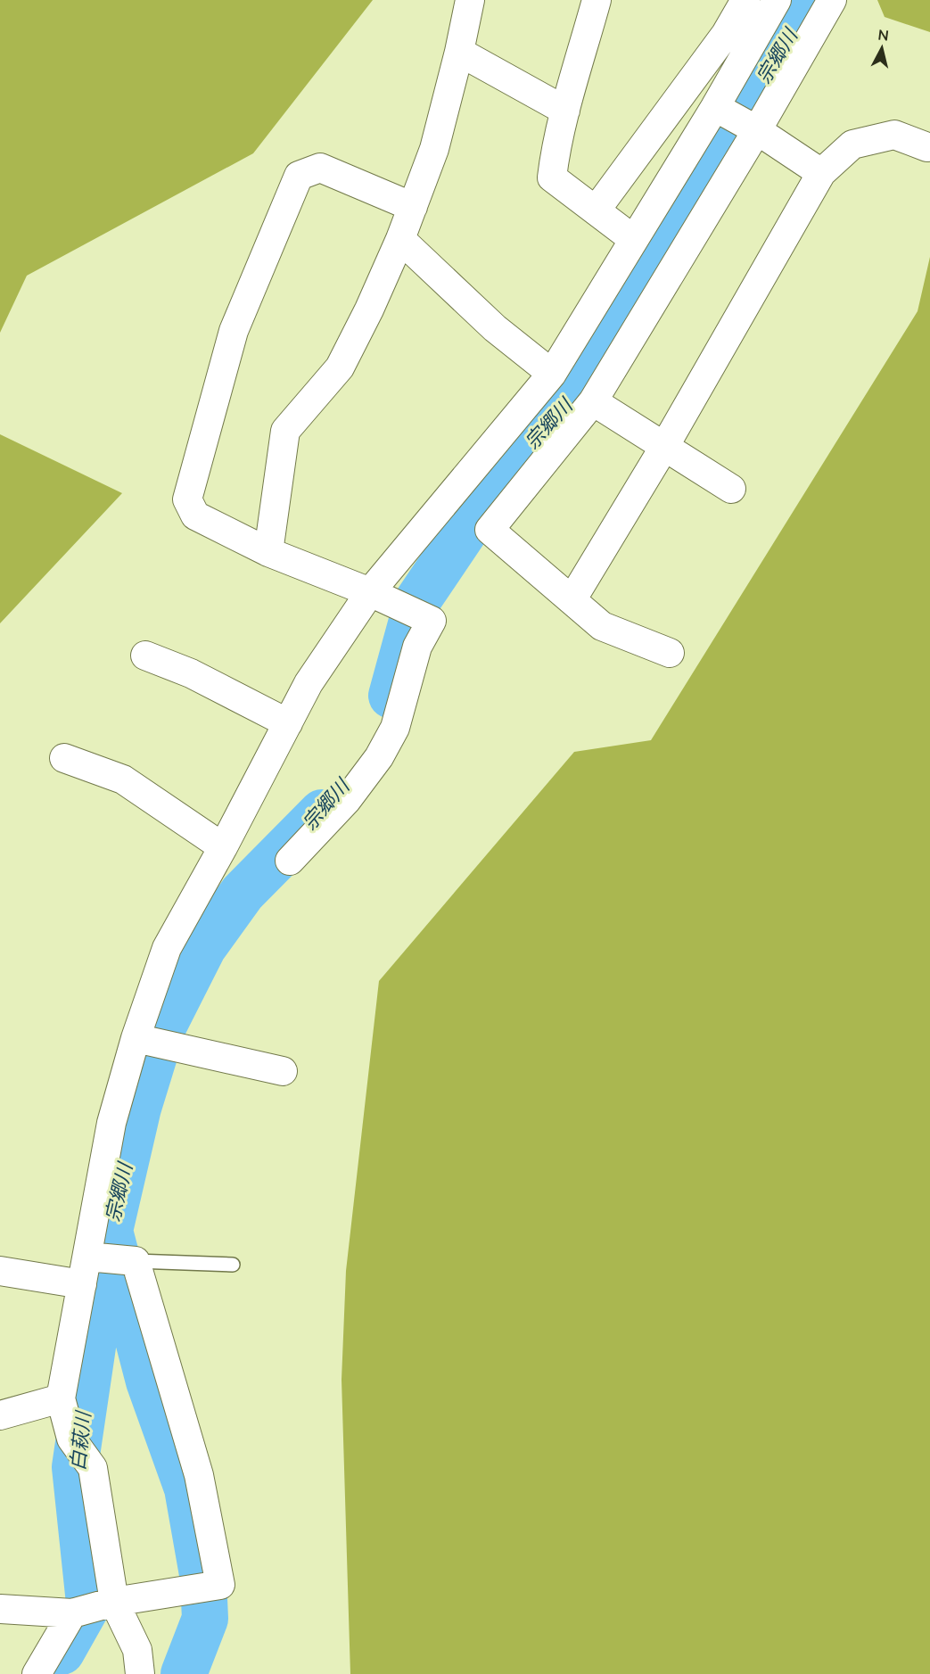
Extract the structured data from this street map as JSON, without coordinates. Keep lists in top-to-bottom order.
{
  "water": ["宗郷川", "白萩川"],
  "north": "top"
}
